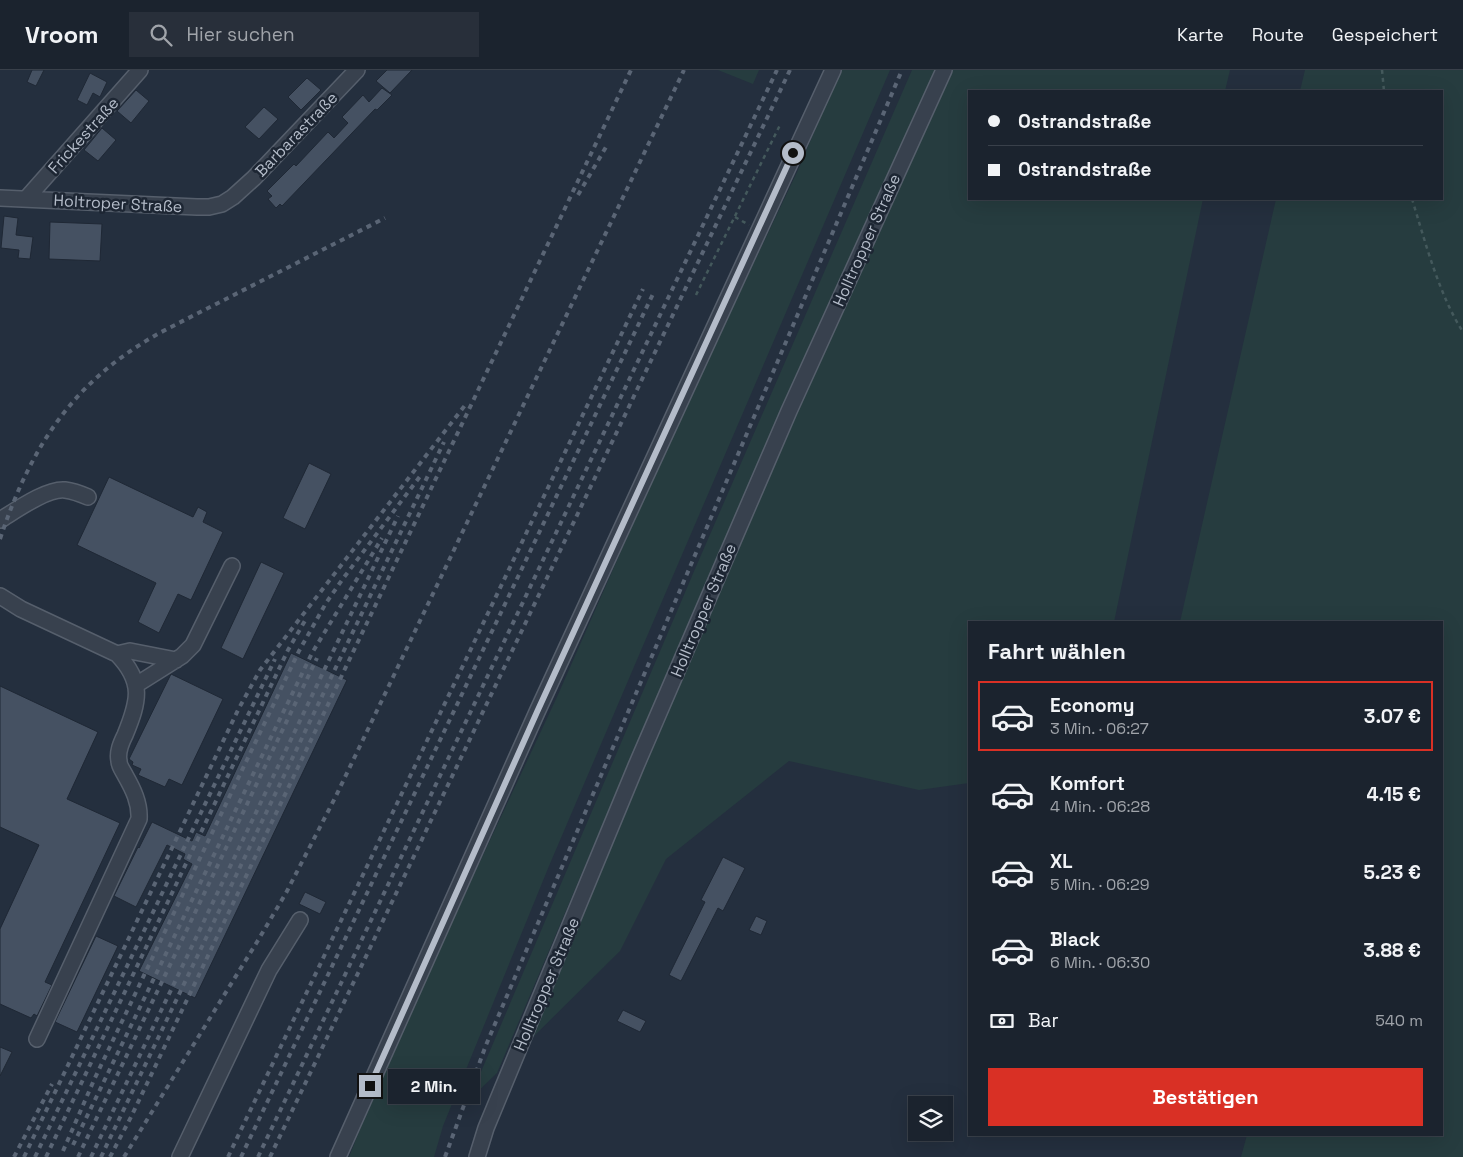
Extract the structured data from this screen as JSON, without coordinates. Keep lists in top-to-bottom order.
{
  "streets": {
    "street": [
      "Barbarastraße",
      "Frickestraße",
      "Holtroper Straße",
      "Holltropper Straße"
    ]
  },
  "crossings": [
    ["Barbarastraße", "Holtroper Straße"],
    ["Frickestraße", "Holtroper Straße"]
  ],
  "page": {
    "header": "Vroom",
    "search": "Hier suchen",
    "nav": ["Karte", "Route", "Gespeichert"],
    "banner": ["Ostrandstraße", "Ostrandstraße"],
    "heading": "Fahrt wählen",
    "list": [
      {
        "name": "Economy",
        "note": "3 Min. · 06:27",
        "value": "3.07 €"
      },
      {
        "name": "Komfort",
        "note": "4 Min. · 06:28",
        "value": "4.15 €"
      },
      {
        "name": "XL",
        "note": "5 Min. · 06:29",
        "value": "5.23 €"
      },
      {
        "name": "Black",
        "note": "6 Min. · 06:30",
        "value": "3.88 €"
      }
    ],
    "pay": ["Bar", "540 m"],
    "buttons": "Bestätigen",
    "bubble": "2 Min."
  }
}
